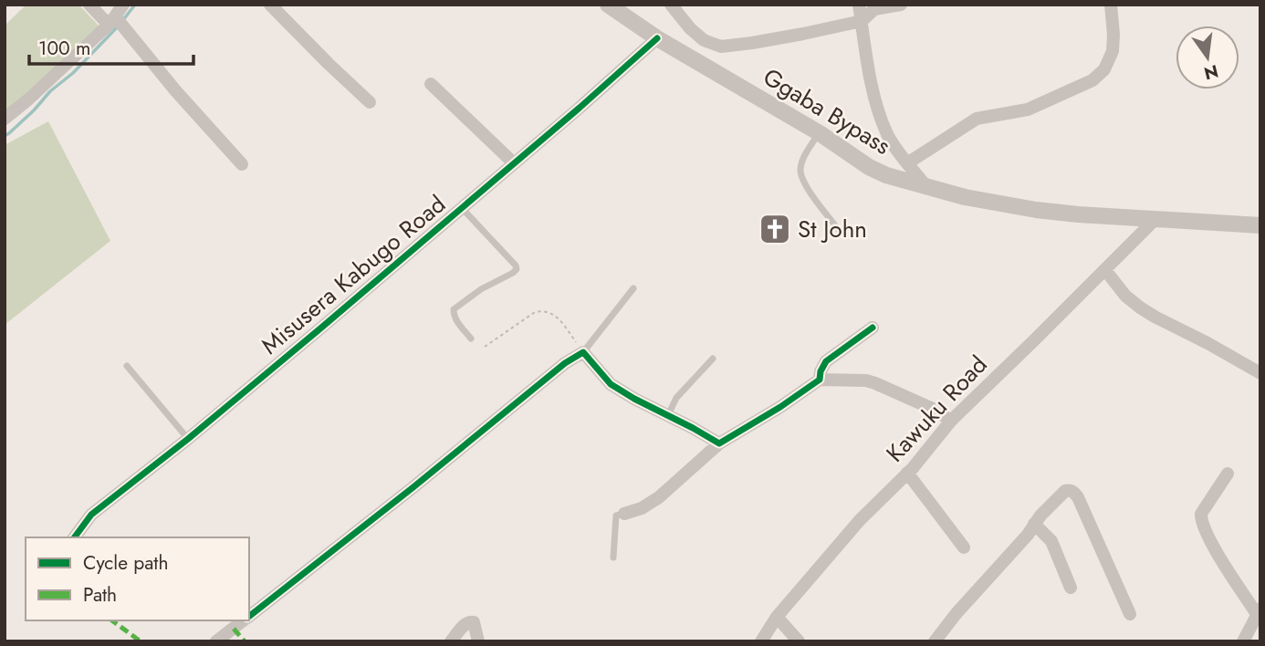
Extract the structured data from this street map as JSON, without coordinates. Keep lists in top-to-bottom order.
{
  "streets": {
    "street": ["Ggaba Bypass", "Misusera Kabugo Road", "Kawuku Road"]
  },
  "crossings": [
    ["Ggaba Bypass", "Misusera Kabugo Road"],
    ["Ggaba Bypass", "Kawuku Road"]
  ],
  "places": {
    "church": ["St John"]
  },
  "legend": ["Cycle path", "Path"],
  "scale_bar": "100 m",
  "north": "bottom"
}
